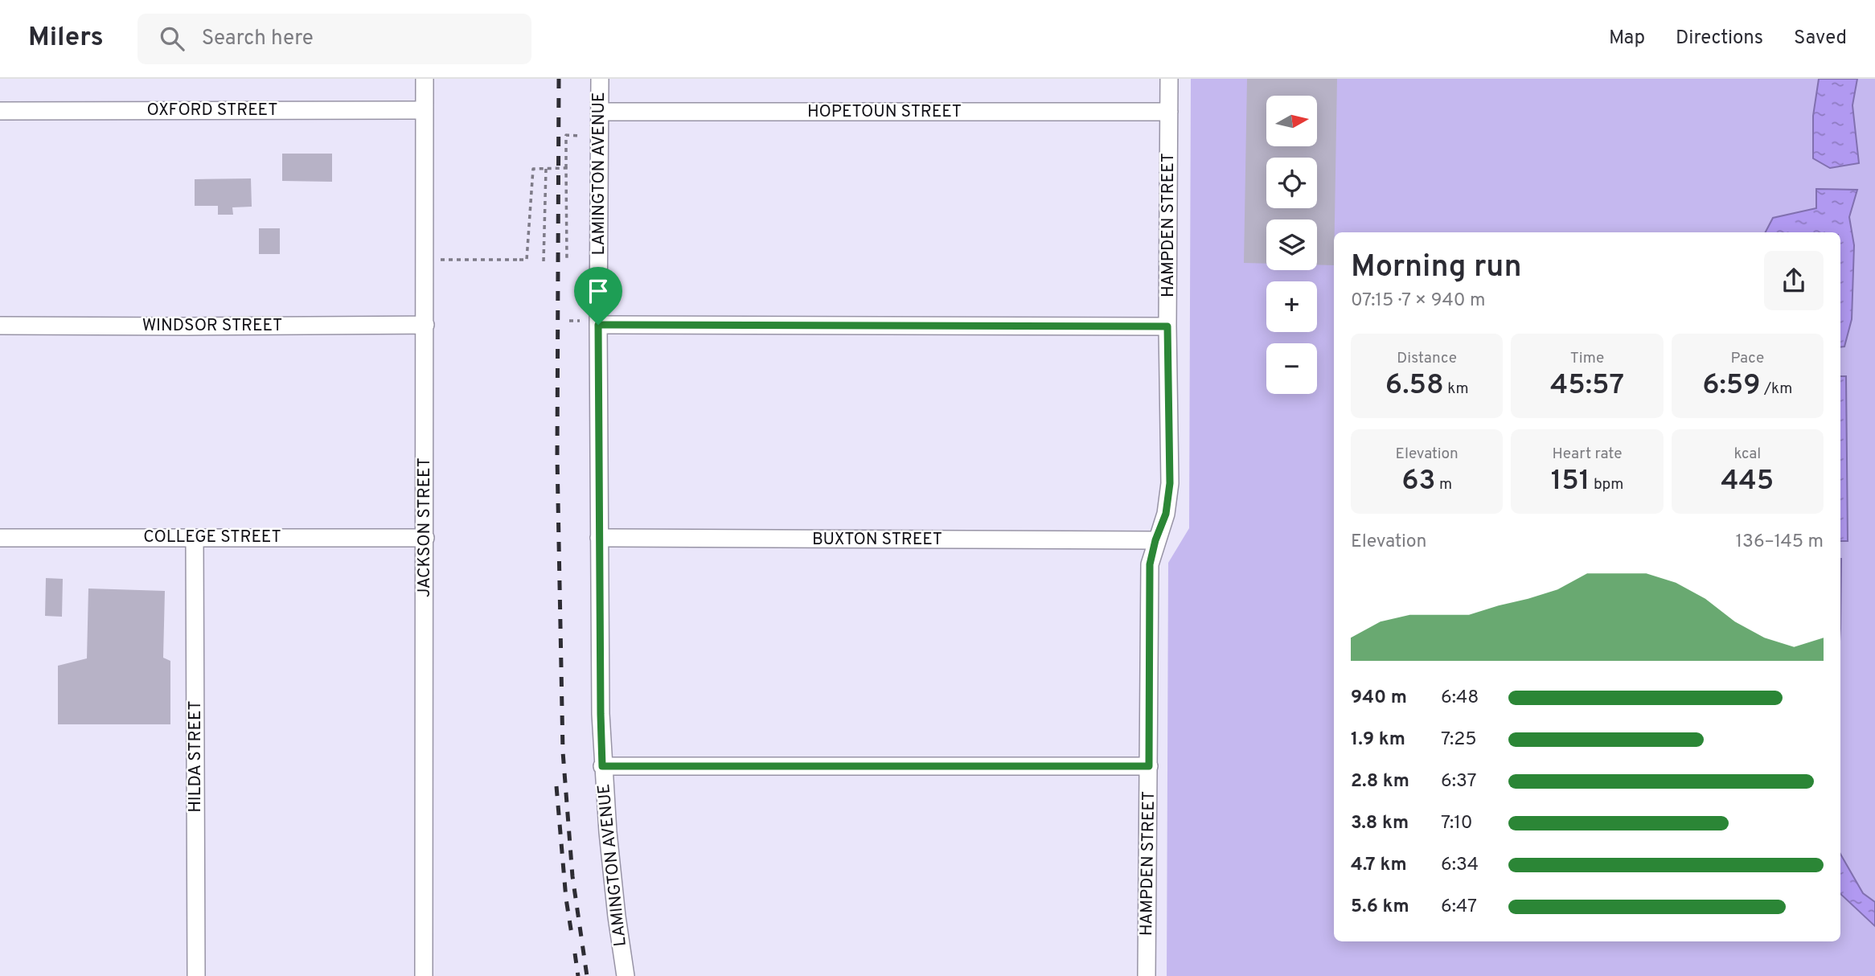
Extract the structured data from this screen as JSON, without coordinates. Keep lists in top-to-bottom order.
{
  "streets": {
    "street": [
      "OXFORD STREET",
      "HOPETOUN STREET",
      "LAMINGTON AVENUE",
      "HAMPDEN STREET",
      "WINDSOR STREET",
      "JACKSON STREET",
      "COLLEGE STREET",
      "BUXTON STREET",
      "HILDA STREET"
    ]
  },
  "crossings": [
    ["OXFORD STREET", "JACKSON STREET"],
    ["HOPETOUN STREET", "LAMINGTON AVENUE"],
    ["HOPETOUN STREET", "HAMPDEN STREET"],
    ["LAMINGTON AVENUE", "BUXTON STREET"],
    ["HAMPDEN STREET", "BUXTON STREET"],
    ["WINDSOR STREET", "JACKSON STREET"],
    ["JACKSON STREET", "COLLEGE STREET"],
    ["COLLEGE STREET", "HILDA STREET"]
  ],
  "north": "right",
  "page": {
    "header": "Milers",
    "search": "Search here",
    "nav": ["Map", "Directions", "Saved"],
    "map_buttons": ["+", "−"],
    "heading": ["Morning run", "07:15 · 7 × 940 m"],
    "stats": [
      ["Distance", "6.58 km"],
      ["Time", "45:57"],
      ["Pace", "6:59 /km"],
      ["Elevation", "63 m"],
      ["Heart rate", "151 bpm"],
      ["kcal", "445"]
    ],
    "chart": ["Elevation", "136–145 m"],
    "list": [
      {
        "name": "940 m",
        "note": "6:48"
      },
      {
        "name": "1.9 km",
        "note": "7:25"
      },
      {
        "name": "2.8 km",
        "note": "6:37"
      },
      {
        "name": "3.8 km",
        "note": "7:10"
      },
      {
        "name": "4.7 km",
        "note": "6:34"
      },
      {
        "name": "5.6 km",
        "note": "6:47"
      }
    ]
  }
}
